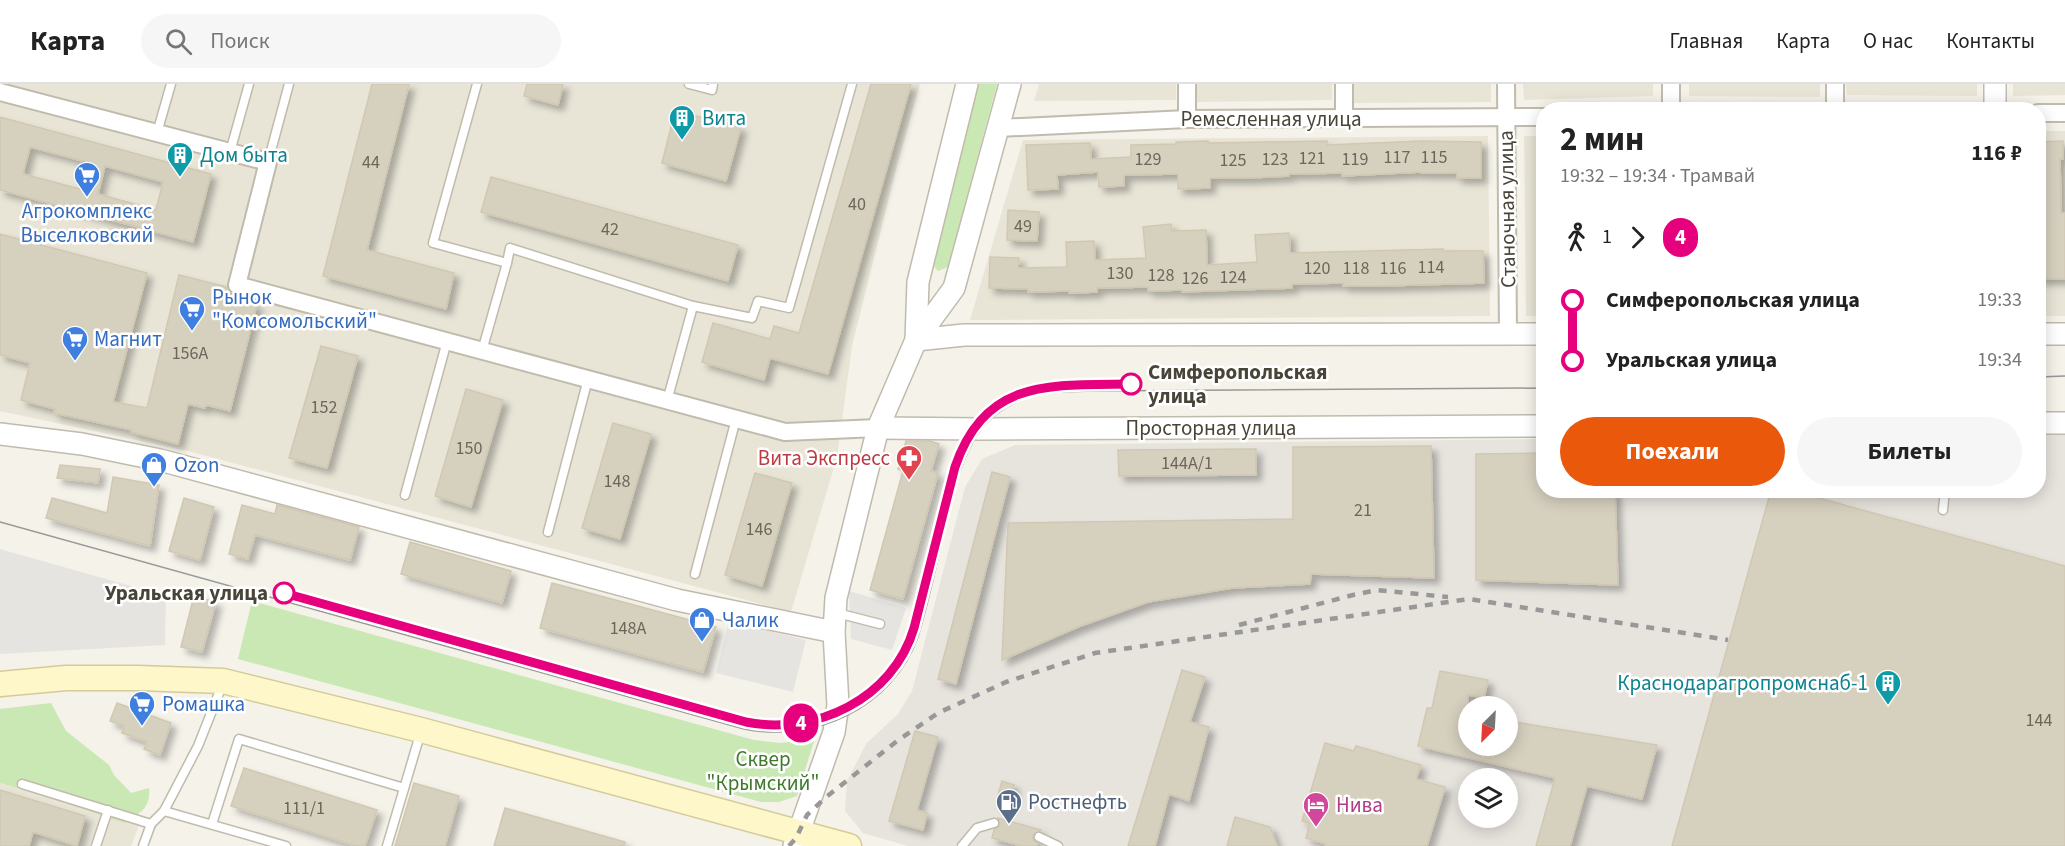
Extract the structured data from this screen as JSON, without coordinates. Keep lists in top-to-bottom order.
{
  "streets": {
    "street": ["Ремесленная улица", "Станочная улица", "Просторная улица"]
  },
  "crossings": [
    ["Ремесленная улица", "Станочная улица"]
  ],
  "parks": ["Сквер \"Крымский\""],
  "places": {
    "building": ["Вита", "Дом быта", "Краснодарагропромснаб-1"],
    "supermarket": [
      "Агрокомплекс Выселковский",
      "Рынок \"Комсомольский\"",
      "Магнит",
      "Ромашка"
    ],
    "other": ["Симферопольская улица", "Уральская улица"],
    "pharmacy": ["Вита Экспресс"],
    "shop": ["Ozon", "Чалик"],
    "fuel station": ["Ростнефть"],
    "hotel": ["Нива"]
  },
  "lines": ["tram line 4"],
  "house_numbers": [
    "117",
    "115",
    "121",
    "129",
    "123",
    "119",
    "125",
    "44",
    "40",
    "49",
    "42",
    "114",
    "120",
    "118",
    "116",
    "130",
    "128",
    "124",
    "126",
    "156А",
    "152",
    "150",
    "144А/1",
    "148",
    "21",
    "146",
    "148А",
    "144",
    "111/1"
  ],
  "north": "bottom left",
  "page": {
    "header": "Карта",
    "search": "Поиск",
    "nav": [
      "Главная",
      "Карта",
      "О нас",
      "Контакты"
    ],
    "on_map": "4",
    "heading": ["2 мин", "19:32 – 19:34 · Трамвай", "116 ₽"],
    "legs": ["1", "4"],
    "list": [
      {
        "name": "Симферопольская улица",
        "value": "19:33"
      },
      {
        "name": "Уральская улица",
        "value": "19:34"
      }
    ],
    "buttons": ["Поехали", "Билеты"]
  }
}
